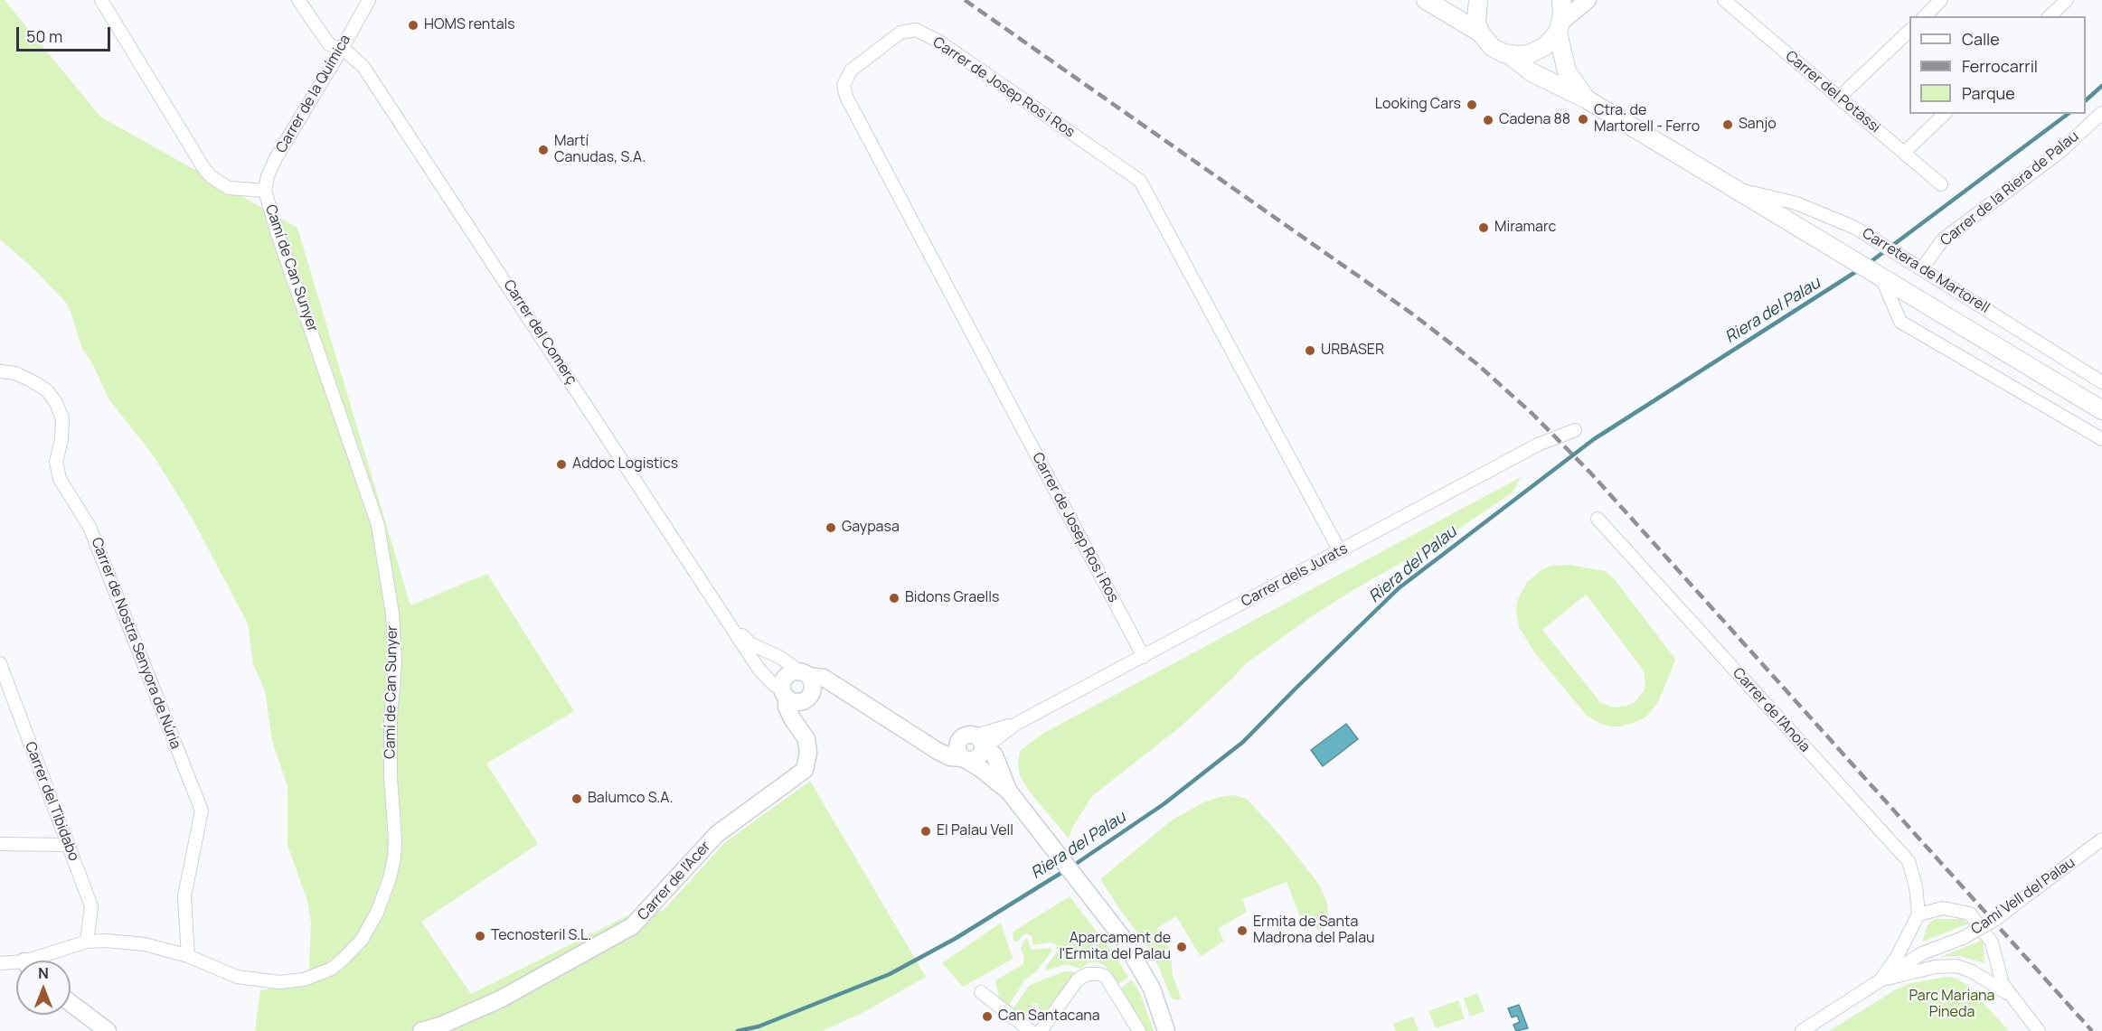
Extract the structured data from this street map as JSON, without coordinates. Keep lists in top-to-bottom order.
{
  "streets": {
    "main road": ["Carretera de Martorell"],
    "street": [
      "Carrer de Josep Ros i Ros",
      "Carrer del Potassi",
      "Carrer de la Química",
      "Carrer de la Riera de Palau",
      "Camí de Can Sunyer",
      "Carrer del Comerç",
      "Carrer dels Jurats",
      "Carrer de Nostra Senyora de Núria",
      "Carrer de l'Anoia",
      "Carrer del Tibidabo",
      "Carrer de l'Acer",
      "Camí Vell del Palau"
    ]
  },
  "crossings": [
    ["Carrer de Josep Ros i Ros", "Carrer dels Jurats"],
    ["Carrer de la Química", "Camí de Can Sunyer"],
    ["Carrer de la Química", "Carrer del Comerç"],
    ["Carrer de la Riera de Palau", "Carretera de Martorell"],
    ["Camí de Can Sunyer", "Carrer de Nostra Senyora de Núria"],
    ["Camí de Can Sunyer", "Carrer del Tibidabo"],
    ["Carrer del Comerç", "Carrer de l'Acer"]
  ],
  "water": ["Riera del Palau"],
  "parks": ["Parc Mariana Pineda"],
  "places": [
    "HOMS rentals",
    "Looking Cars",
    "Ctra. de Martorell - Ferro",
    "Cadena 88",
    "Sanjo",
    "Martí Canudas, S.A.",
    "Miramarc",
    "URBASER",
    "Addoc Logistics",
    "Gaypasa",
    "Bidons Graells",
    "Balumco S.A.",
    "El Palau Vell",
    "Ermita de Santa Madrona del Palau",
    "Tecnosteril S.L.",
    "Aparcament de l'Ermita del Palau",
    "Can Santacana"
  ],
  "legend": ["Calle", "Ferrocarril", "Parque"],
  "scale_bar": "50 m",
  "north": "top"
}
